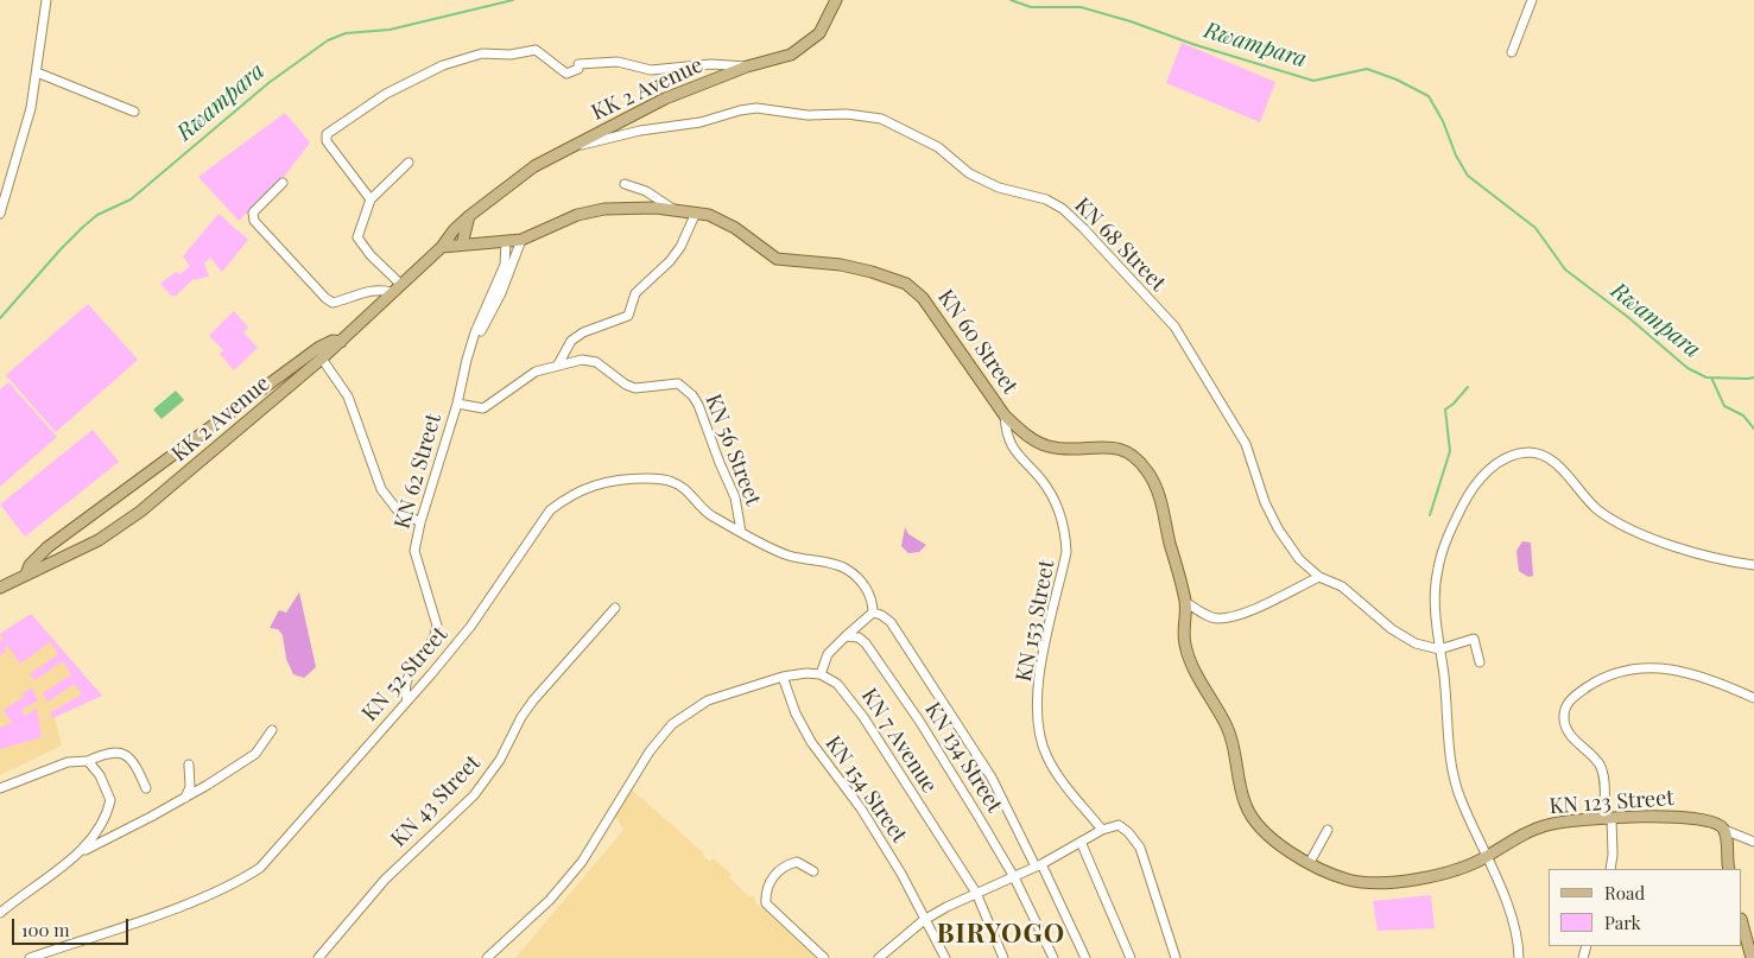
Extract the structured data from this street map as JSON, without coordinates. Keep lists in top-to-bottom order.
{
  "streets": {
    "main road": ["KK 2 Avenue", "KN 60 Street", "KN 123 Street"],
    "street": [
      "KN 68 Street",
      "KN 56 Street",
      "KN 62 Street",
      "KN 153 Street",
      "KN 52 Street",
      "KN 7 Avenue",
      "KN 134 Street",
      "KN 154 Street",
      "KN 43 Street"
    ]
  },
  "crossings": [
    ["KK 2 Avenue", "KN 68 Street"],
    ["KN 60 Street", "KN 62 Street"],
    ["KN 60 Street", "KN 153 Street"],
    ["KN 60 Street", "KN 123 Street"],
    ["KN 56 Street", "KN 62 Street"],
    ["KN 56 Street", "KN 52 Street"],
    ["KN 62 Street", "KN 52 Street"]
  ],
  "districts": ["BIRYOGO"],
  "water": ["Rwampara"],
  "legend": ["Road", "Park"],
  "scale_bar": "100 m"
}
